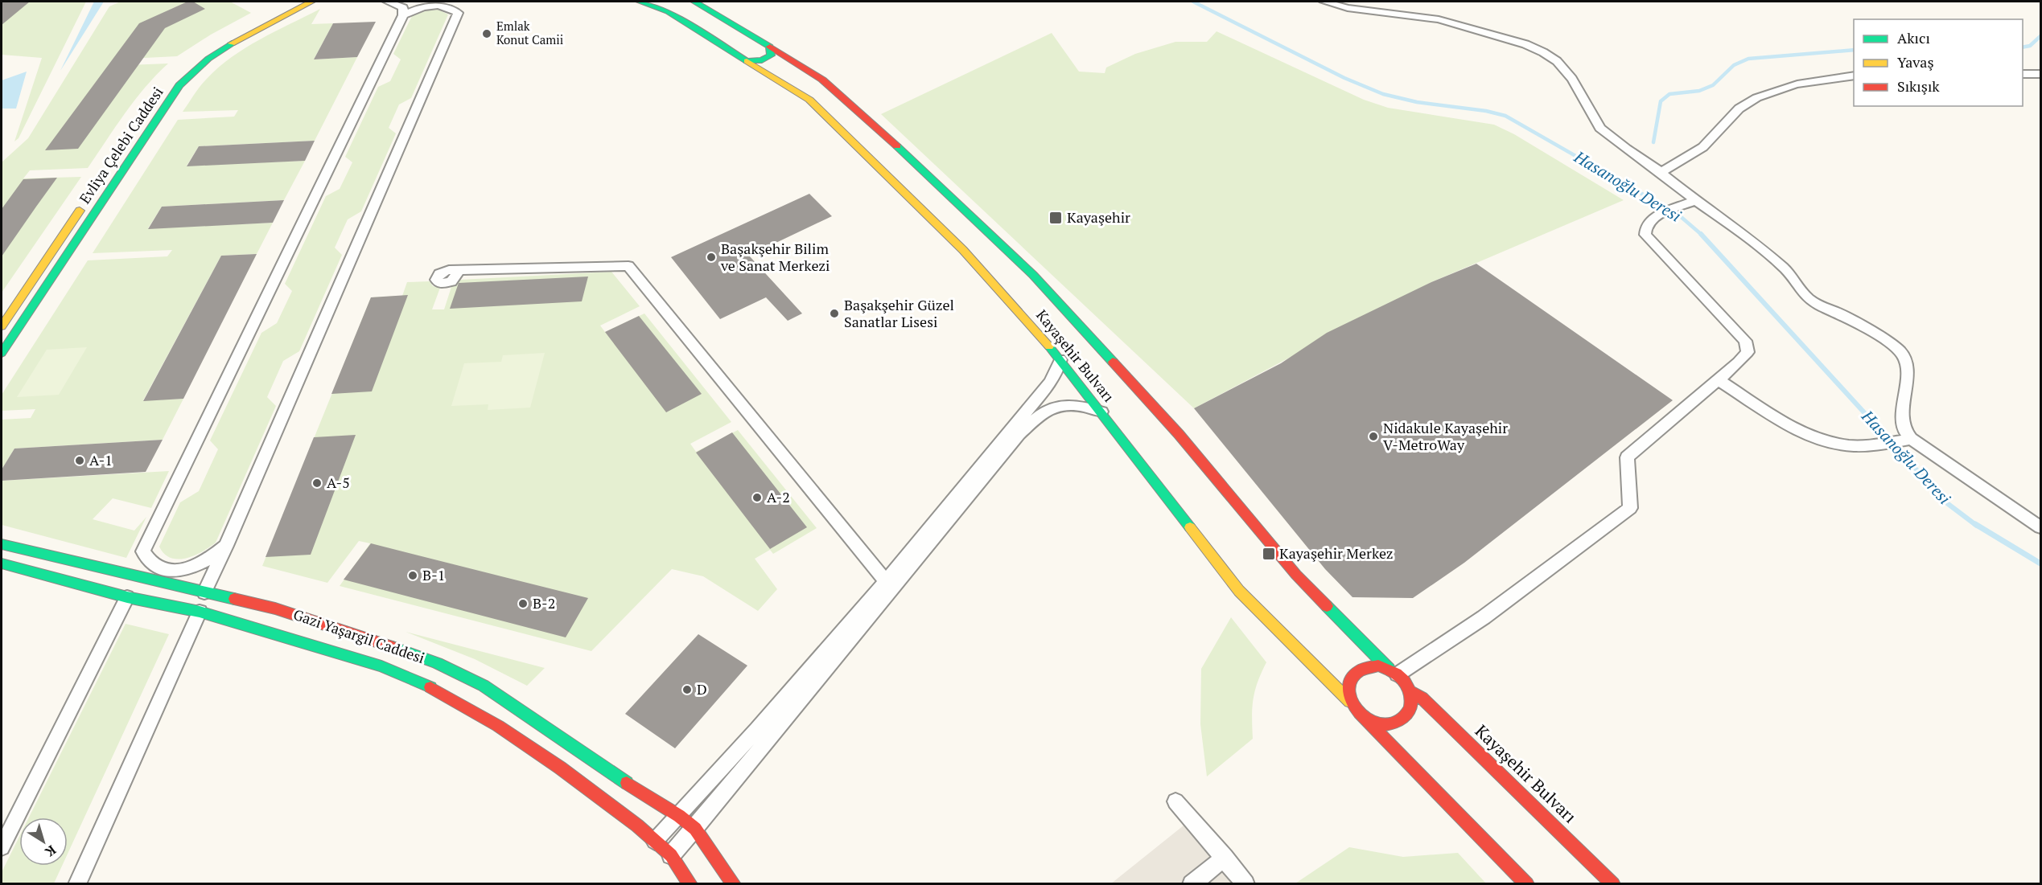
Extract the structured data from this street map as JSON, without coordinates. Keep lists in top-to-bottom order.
{
  "streets": {
    "main road": ["Evliya Çelebi Caddesi", "Kayaşehir Bulvarı", "Gazi Yaşargil Caddesi"]
  },
  "water": ["Hasanoğlu Deresi"],
  "places": {
    "other": [
      "Emlak Konut Camii",
      "Başakşehir Bilim ve Sanat Merkezi",
      "Başakşehir Güzel Sanatlar Lisesi",
      "Nidakule Kayaşehir V-MetroWay",
      "A-1",
      "A-5",
      "A-2",
      "B-1",
      "B-2",
      "D"
    ],
    "transit": ["Kayaşehir", "Kayaşehir Merkez"]
  },
  "legend": ["Akıcı", "Yavaş", "Sıkışık"],
  "north": "bottom right"
}
